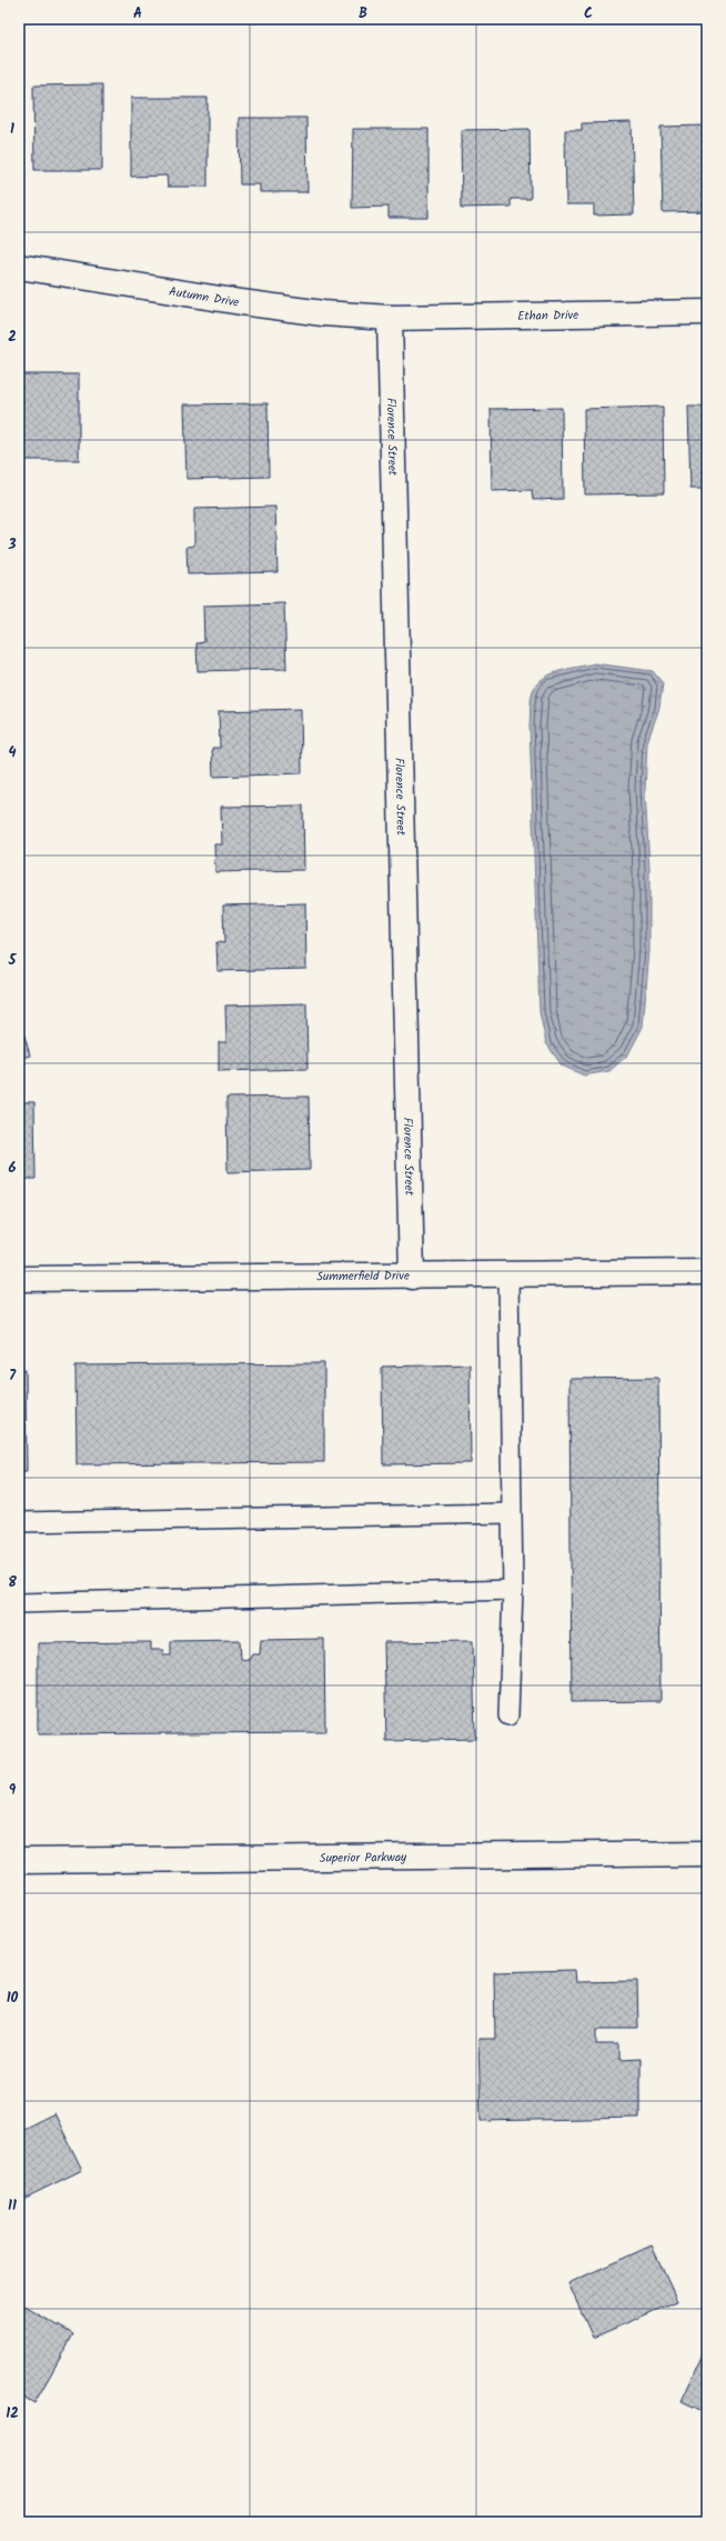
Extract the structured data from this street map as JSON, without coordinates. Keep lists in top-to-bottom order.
{
  "streets": {
    "street": [
      "Autumn Drive",
      "Ethan Drive",
      "Florence Street",
      "Summerfield Drive",
      "Superior Parkway"
    ]
  },
  "crossings": [
    ["Autumn Drive", "Ethan Drive"],
    ["Autumn Drive", "Florence Street"],
    ["Ethan Drive", "Florence Street"],
    ["Florence Street", "Summerfield Drive"]
  ],
  "grid": {
    "columns": ["A", "B", "C"],
    "rows": [
      "1",
      "2",
      "3",
      "4",
      "5",
      "6",
      "7",
      "8",
      "9",
      "10",
      "11",
      "12"
    ]
  }
}
